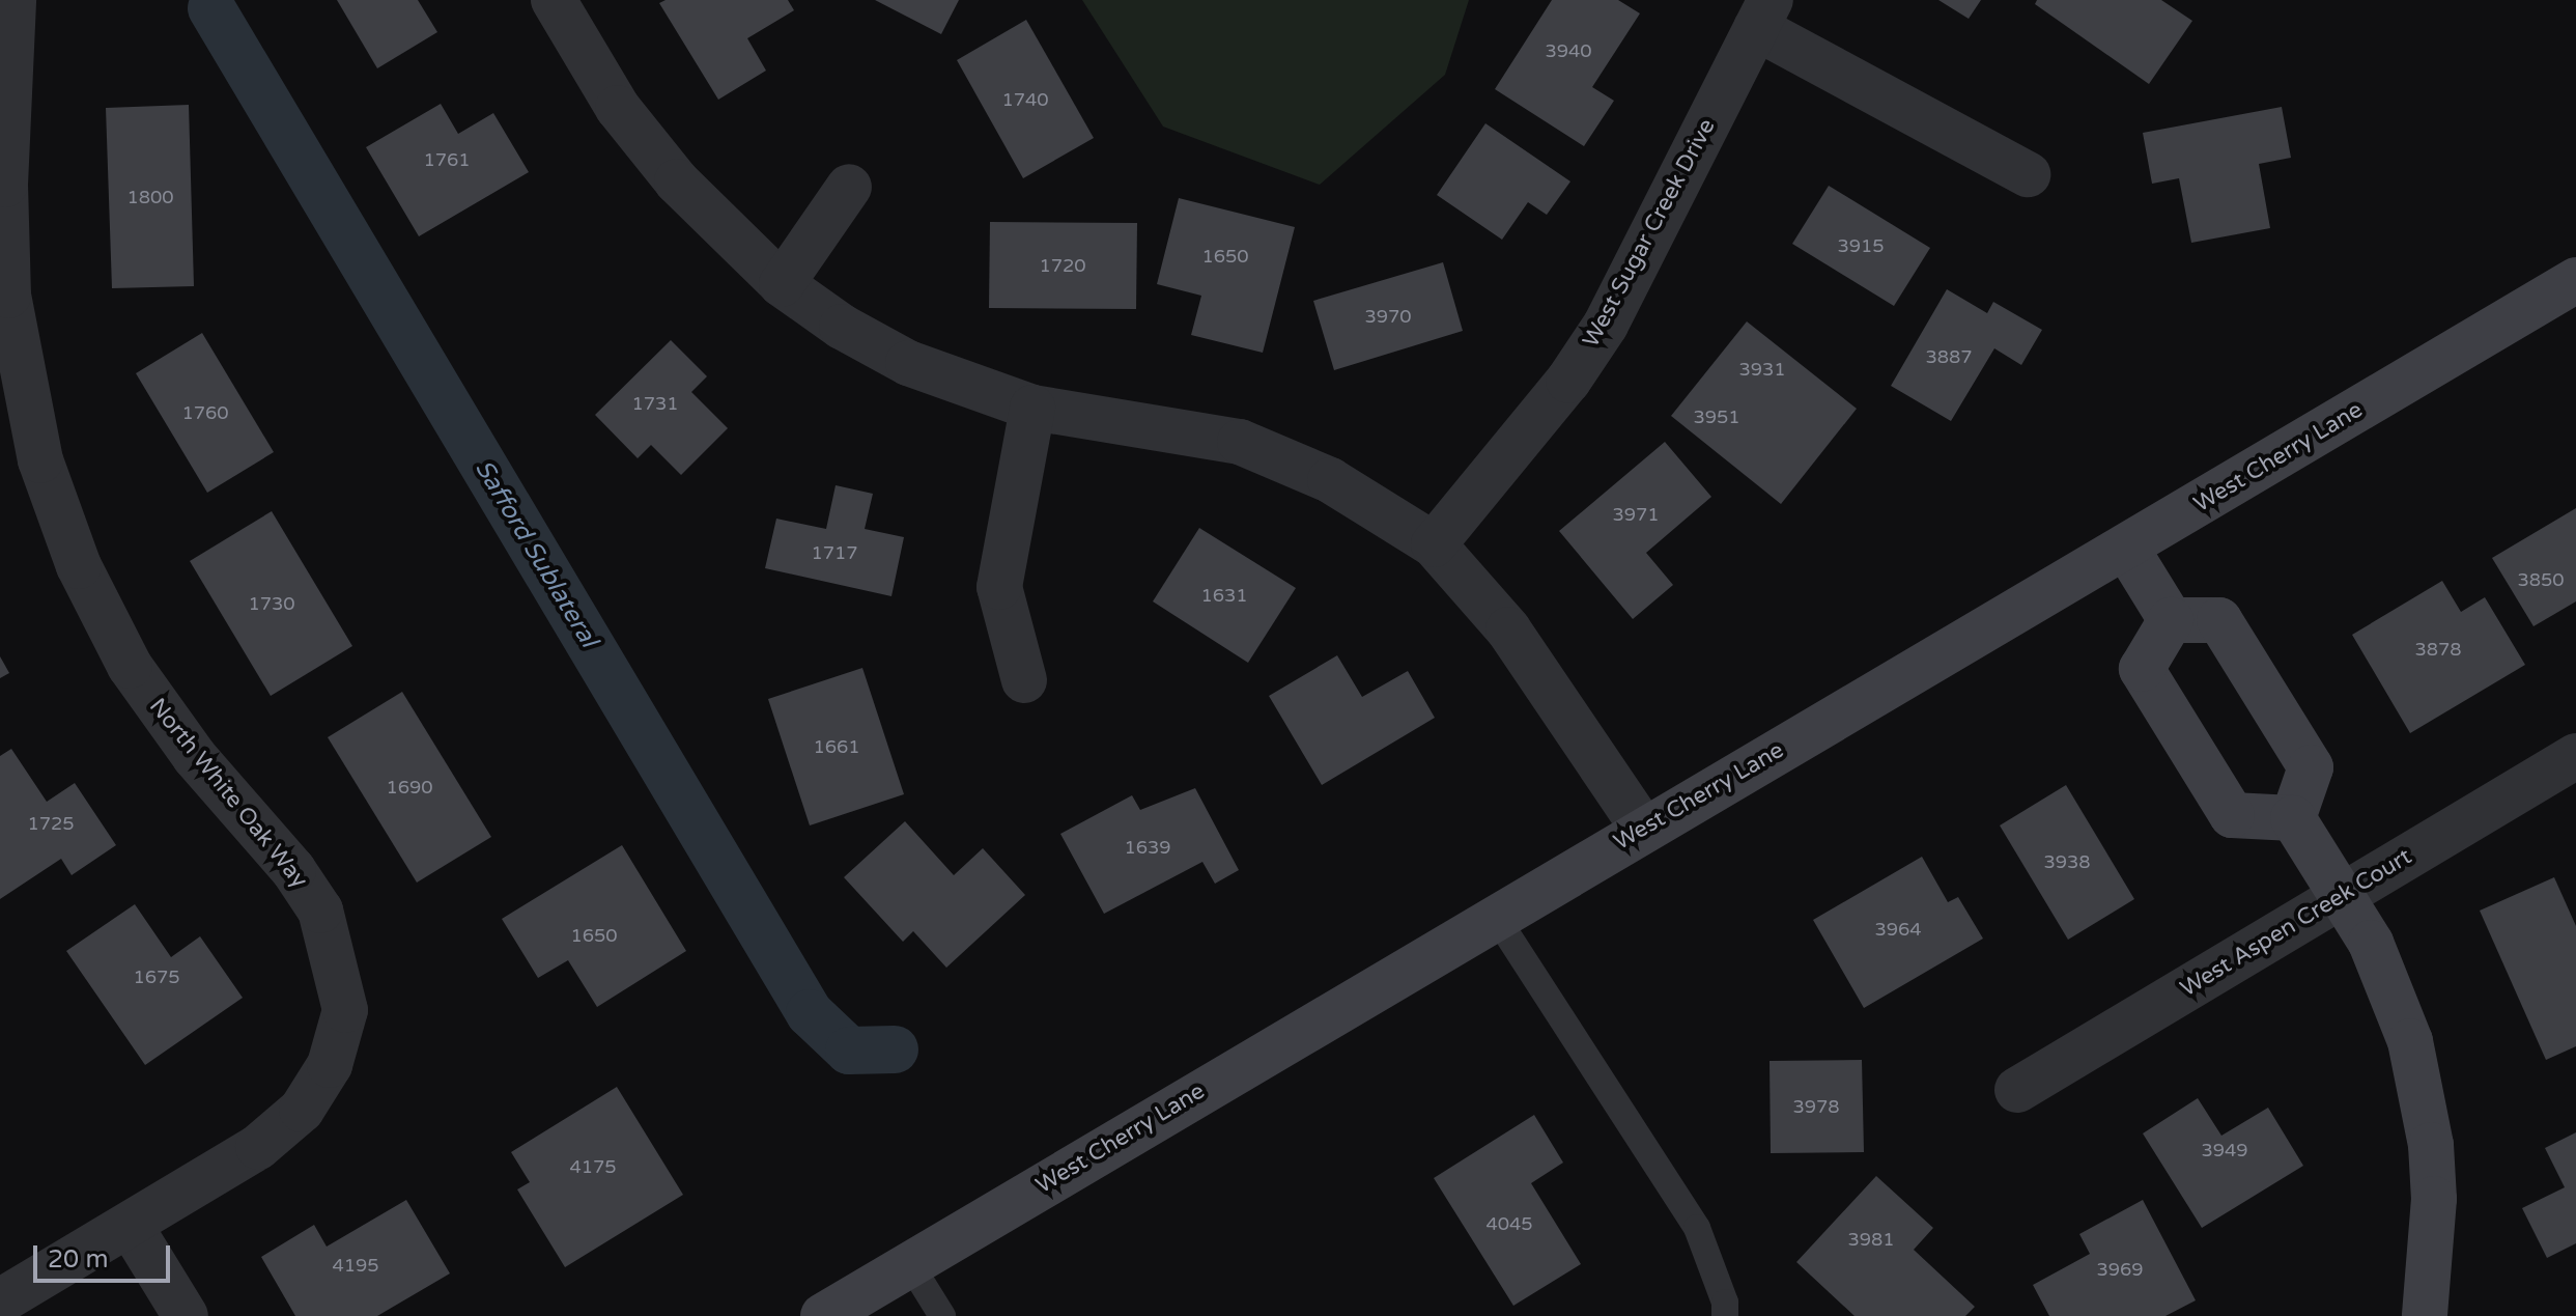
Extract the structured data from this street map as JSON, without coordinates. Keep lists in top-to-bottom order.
{
  "streets": {
    "main road": ["West Cherry Lane"],
    "street": ["West Sugar Creek Drive", "North White Oak Way", "West Aspen Creek Court"]
  },
  "water": ["Safford Sublateral"],
  "house_numbers": [
    "3940",
    "1740",
    "1761",
    "1800",
    "3915",
    "1650",
    "1720",
    "3970",
    "3887",
    "3931",
    "1731",
    "1760",
    "3951",
    "3971",
    "1717",
    "3850",
    "1631",
    "1730",
    "3878",
    "1661",
    "1690",
    "1725",
    "1639",
    "3938",
    "3964",
    "1650",
    "1675",
    "3978",
    "3949",
    "4175",
    "4045",
    "3981",
    "4195",
    "3969"
  ],
  "scale_bar": "20 m"
}
